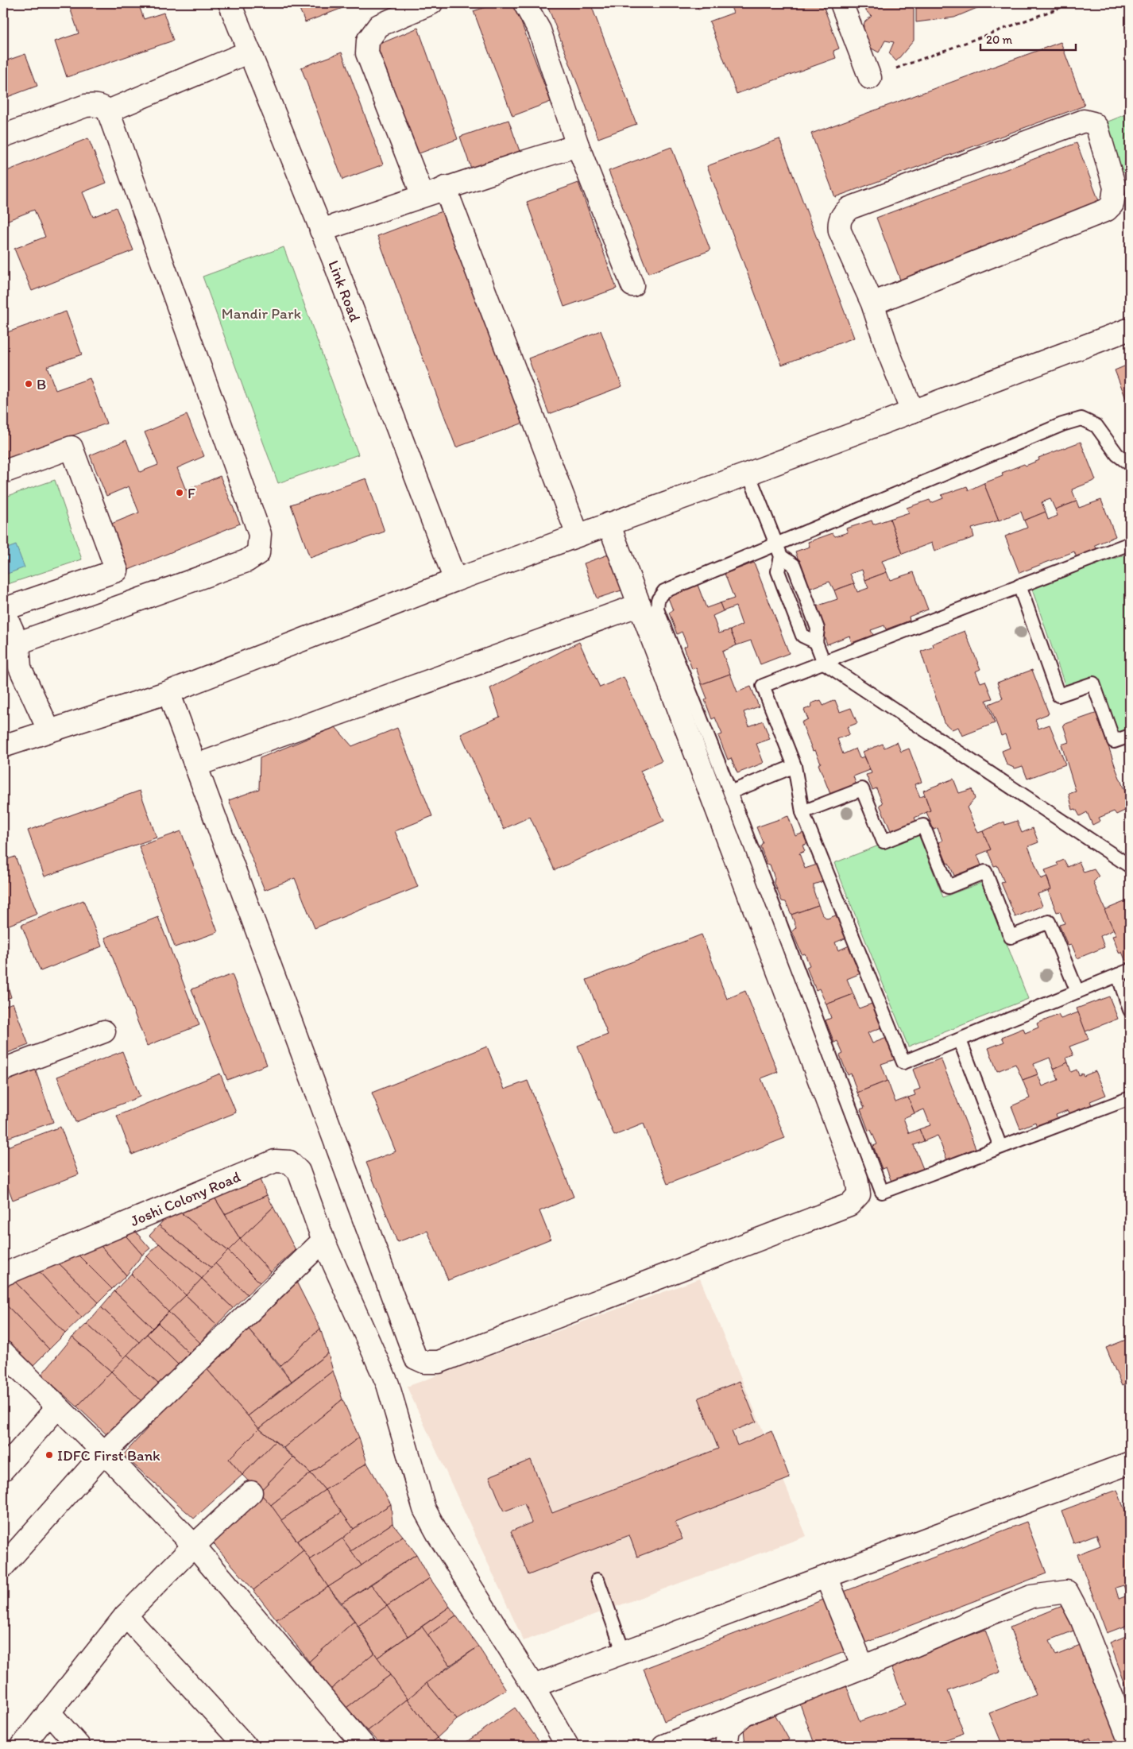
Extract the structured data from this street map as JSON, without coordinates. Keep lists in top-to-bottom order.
{
  "streets": {
    "street": ["Link Road", "Joshi Colony Road"]
  },
  "parks": ["Mandir Park"],
  "places": ["B", "F", "IDFC First Bank"],
  "scale_bar": "20 m"
}
